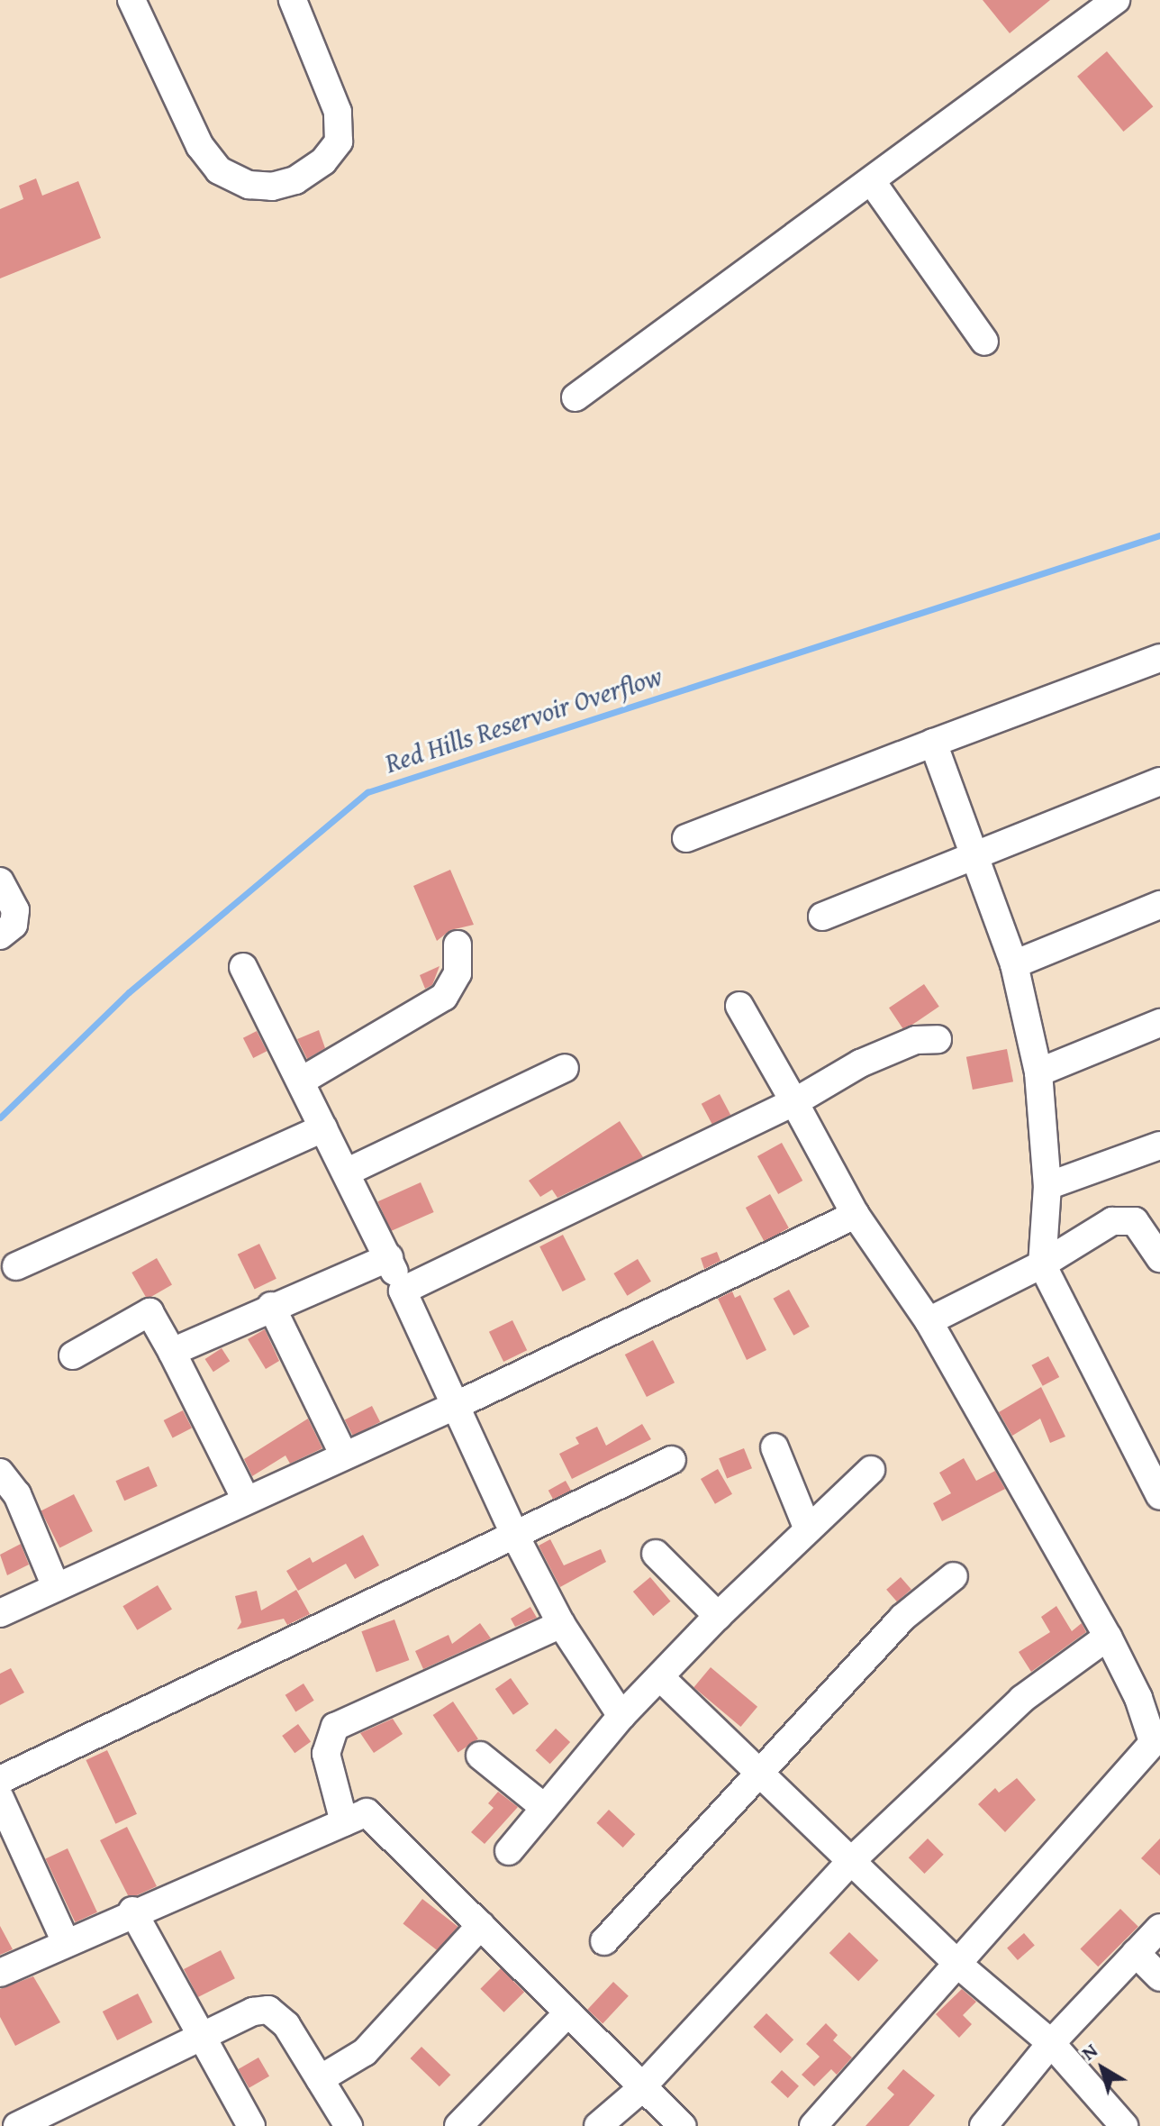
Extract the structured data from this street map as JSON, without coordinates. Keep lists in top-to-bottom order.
{
  "water": ["Red Hills Reservoir Overflow"],
  "north": "top left"
}
